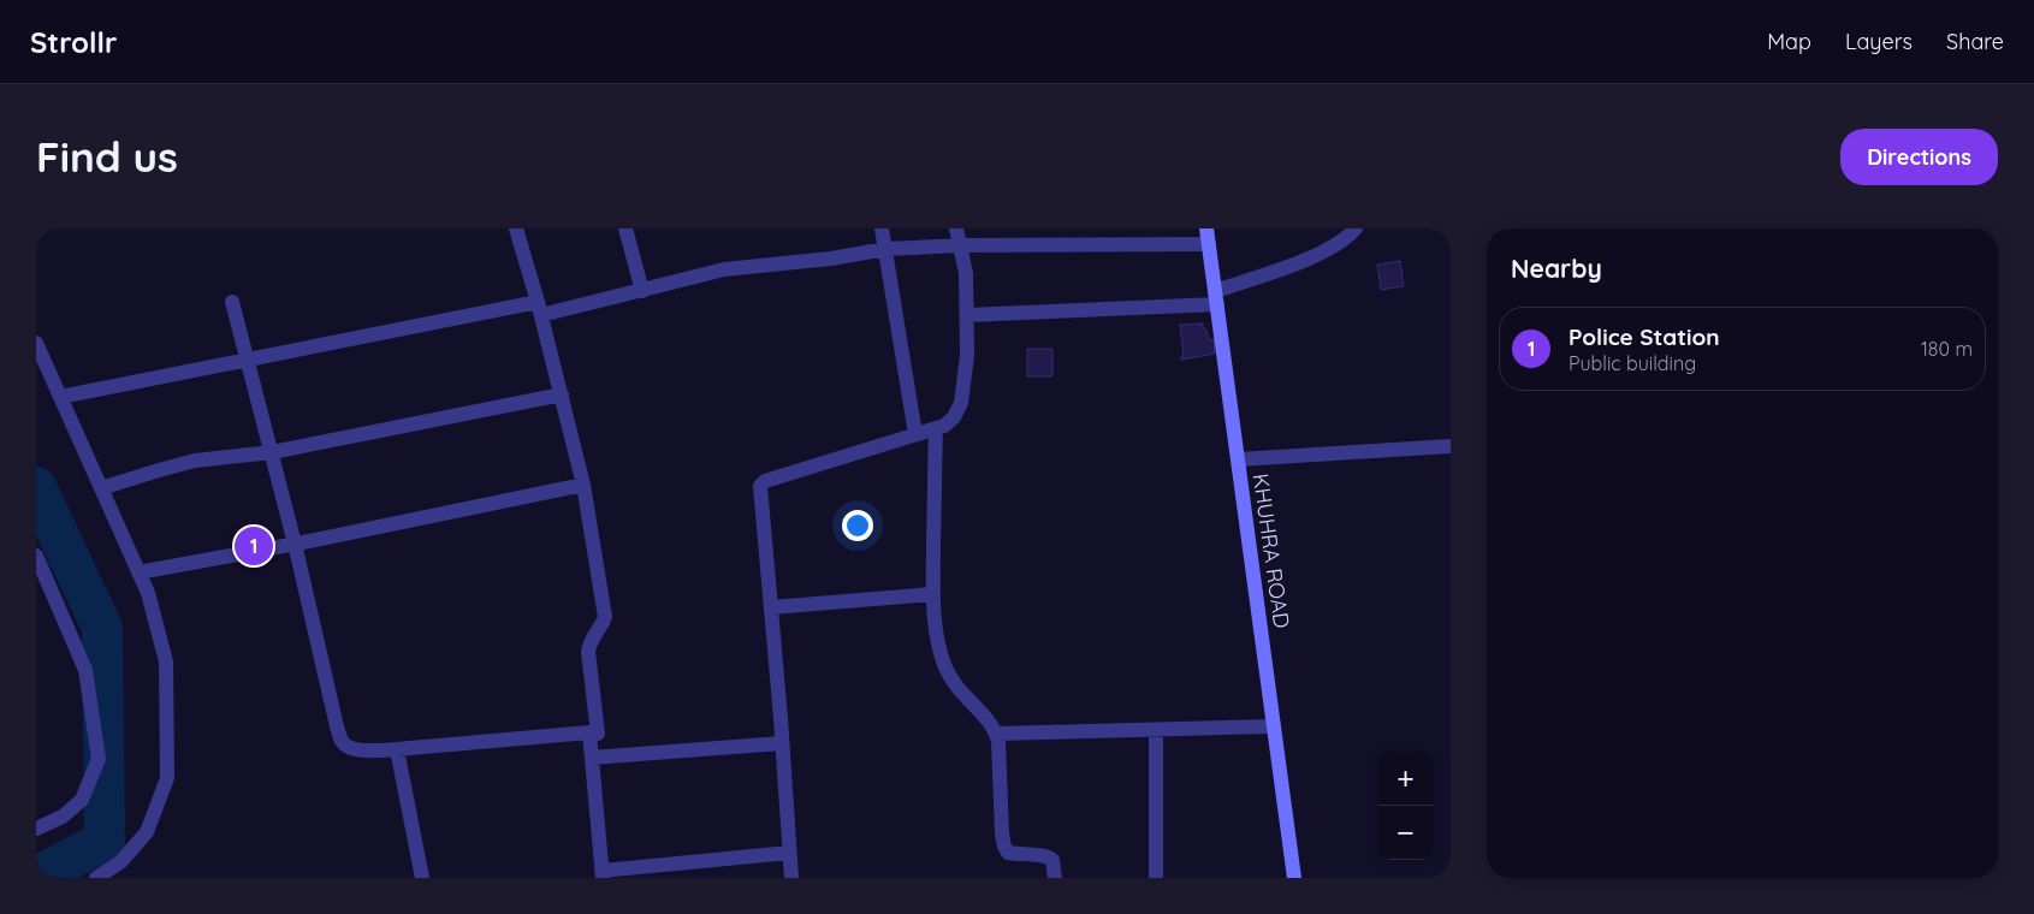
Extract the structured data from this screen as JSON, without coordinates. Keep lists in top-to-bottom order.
{
  "streets": {
    "main road": ["KHUHRA ROAD"]
  },
  "page": {
    "header": "Strollr",
    "nav": ["Map", "Layers", "Share"],
    "buttons": "Directions",
    "title": "Find us",
    "heading": "Nearby",
    "list": [
      {
        "mark": "1",
        "name": "Police Station",
        "note": "Public building",
        "value": "180 m"
      }
    ],
    "pins": "1",
    "map_buttons": ["+", "−"]
  }
}
